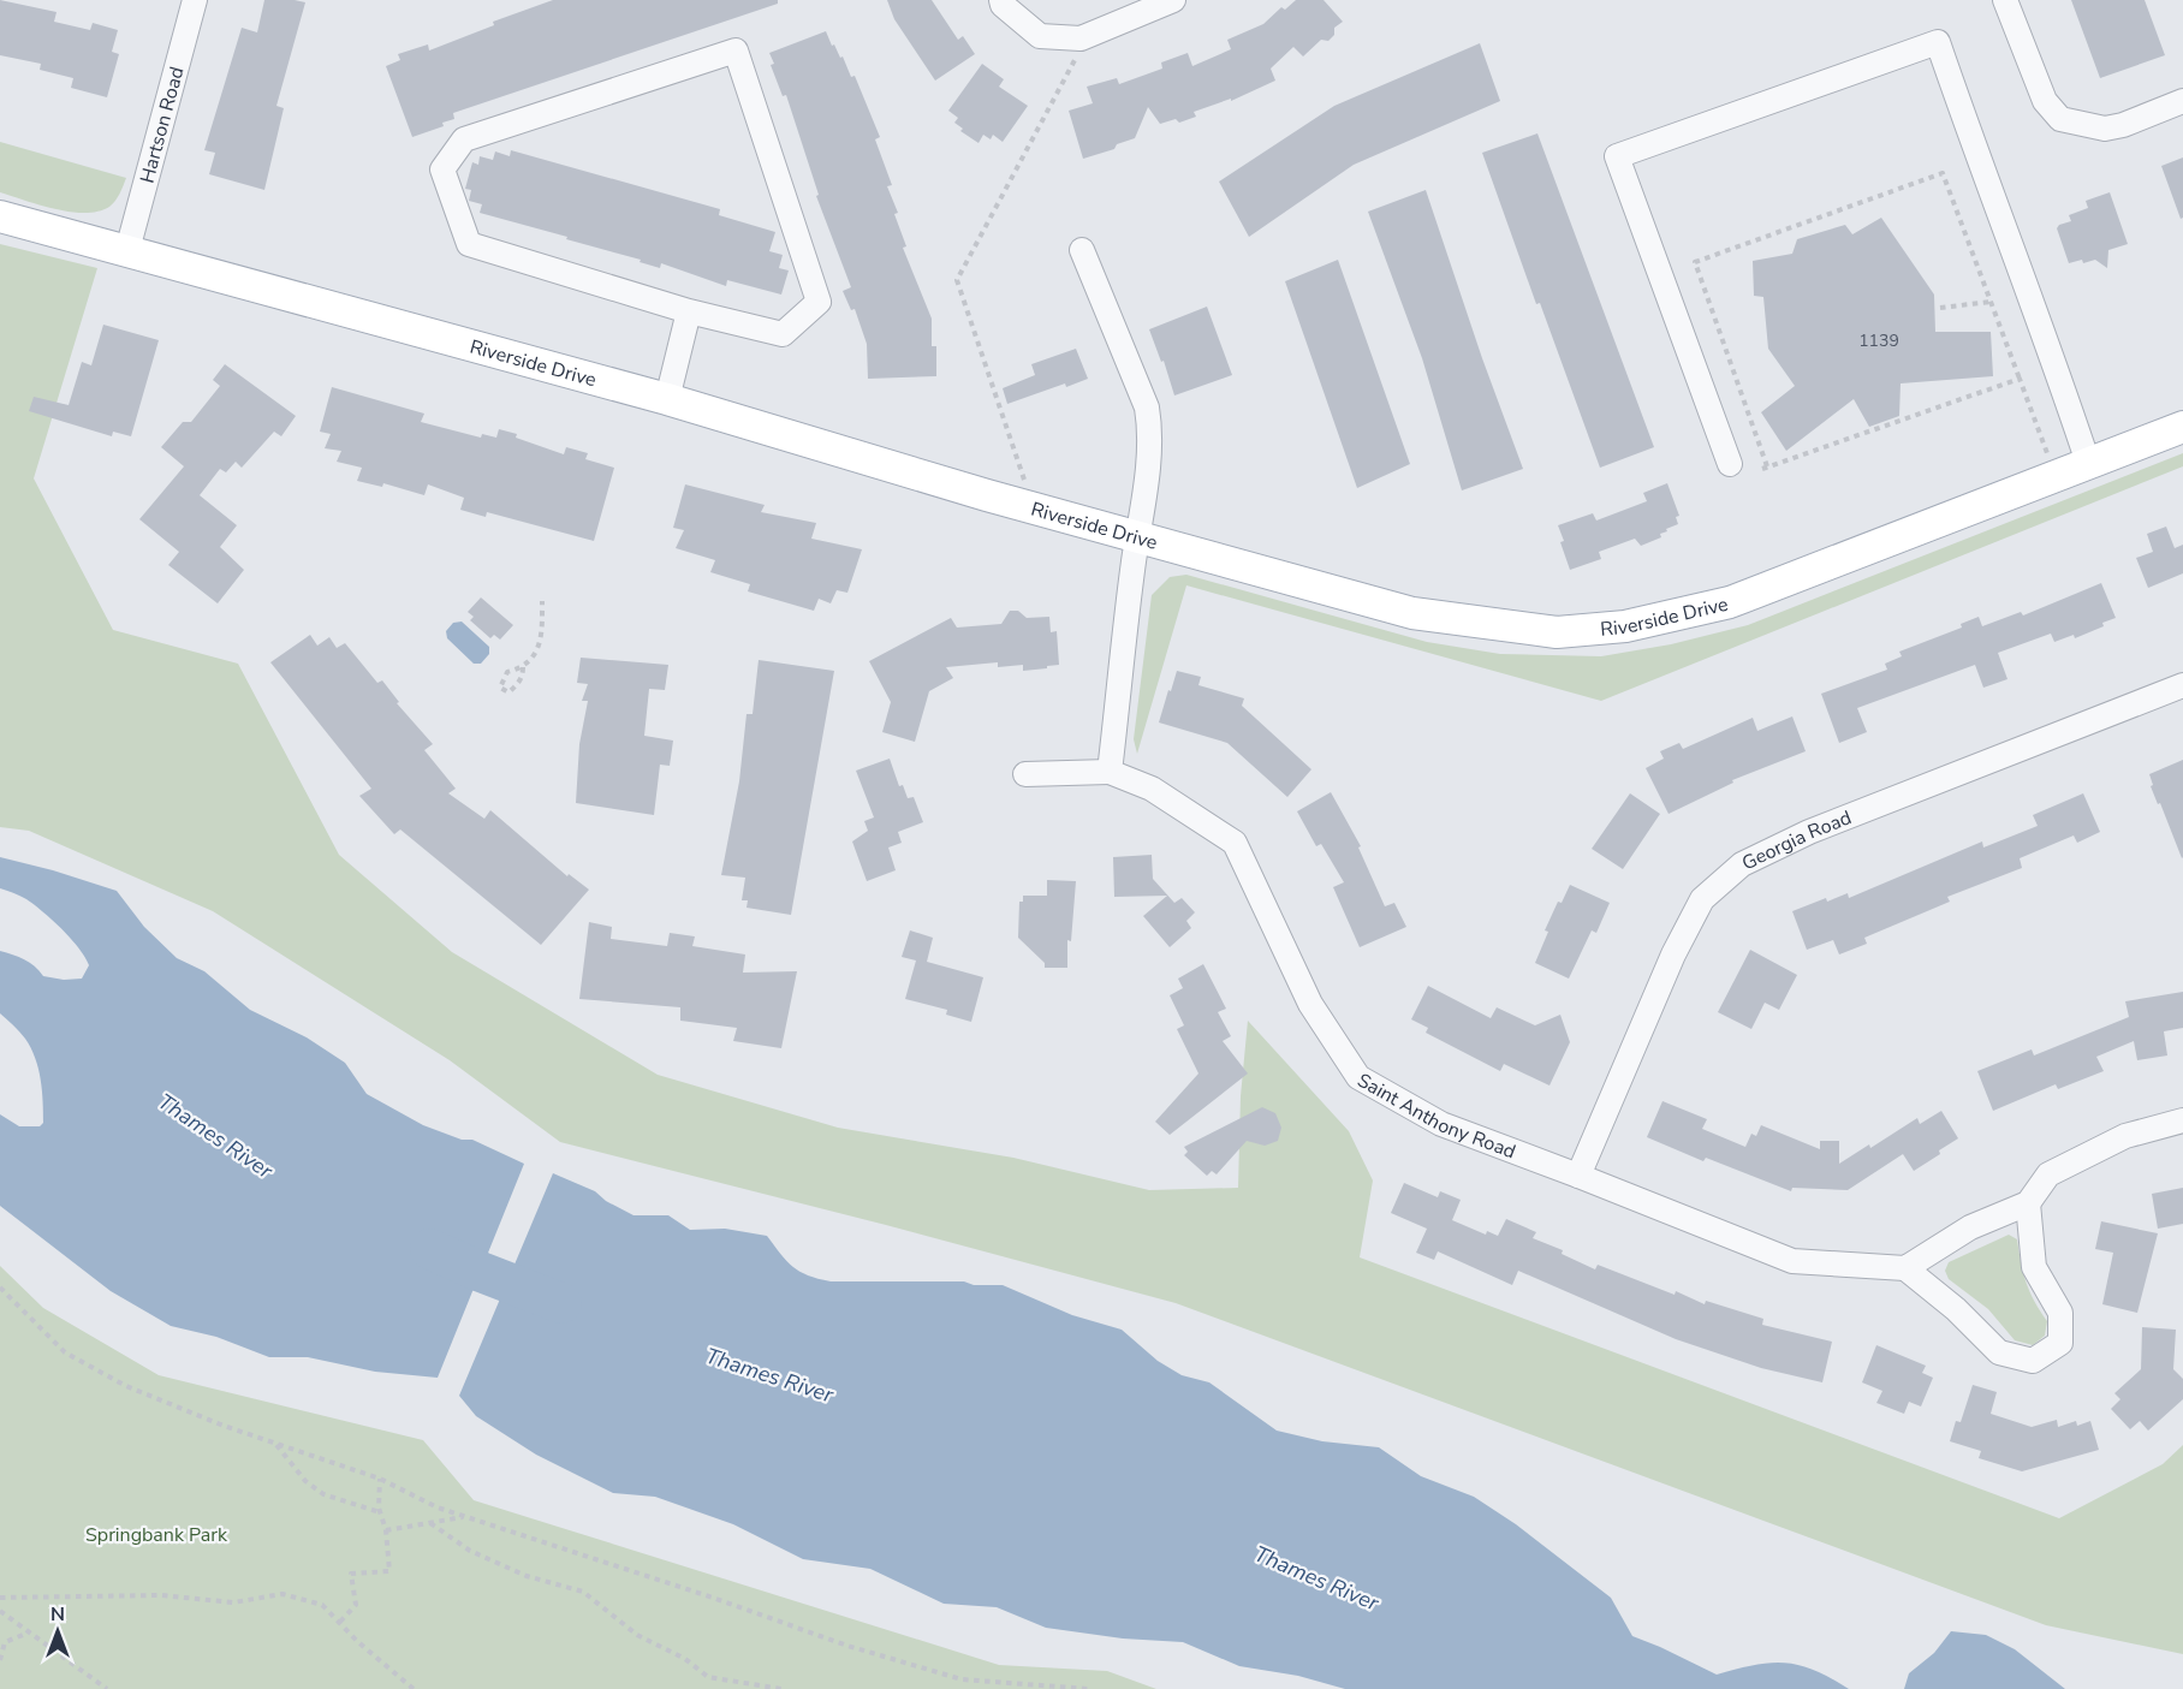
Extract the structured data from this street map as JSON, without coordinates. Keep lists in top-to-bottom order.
{
  "streets": {
    "main road": ["Riverside Drive"],
    "street": ["Hartson Road", "Georgia Road", "Saint Anthony Road"]
  },
  "crossings": [
    ["Hartson Road", "Riverside Drive"],
    ["Georgia Road", "Saint Anthony Road"]
  ],
  "water": ["Thames River"],
  "parks": ["Springbank Park"],
  "house_numbers": ["1139"],
  "north": "top"
}
